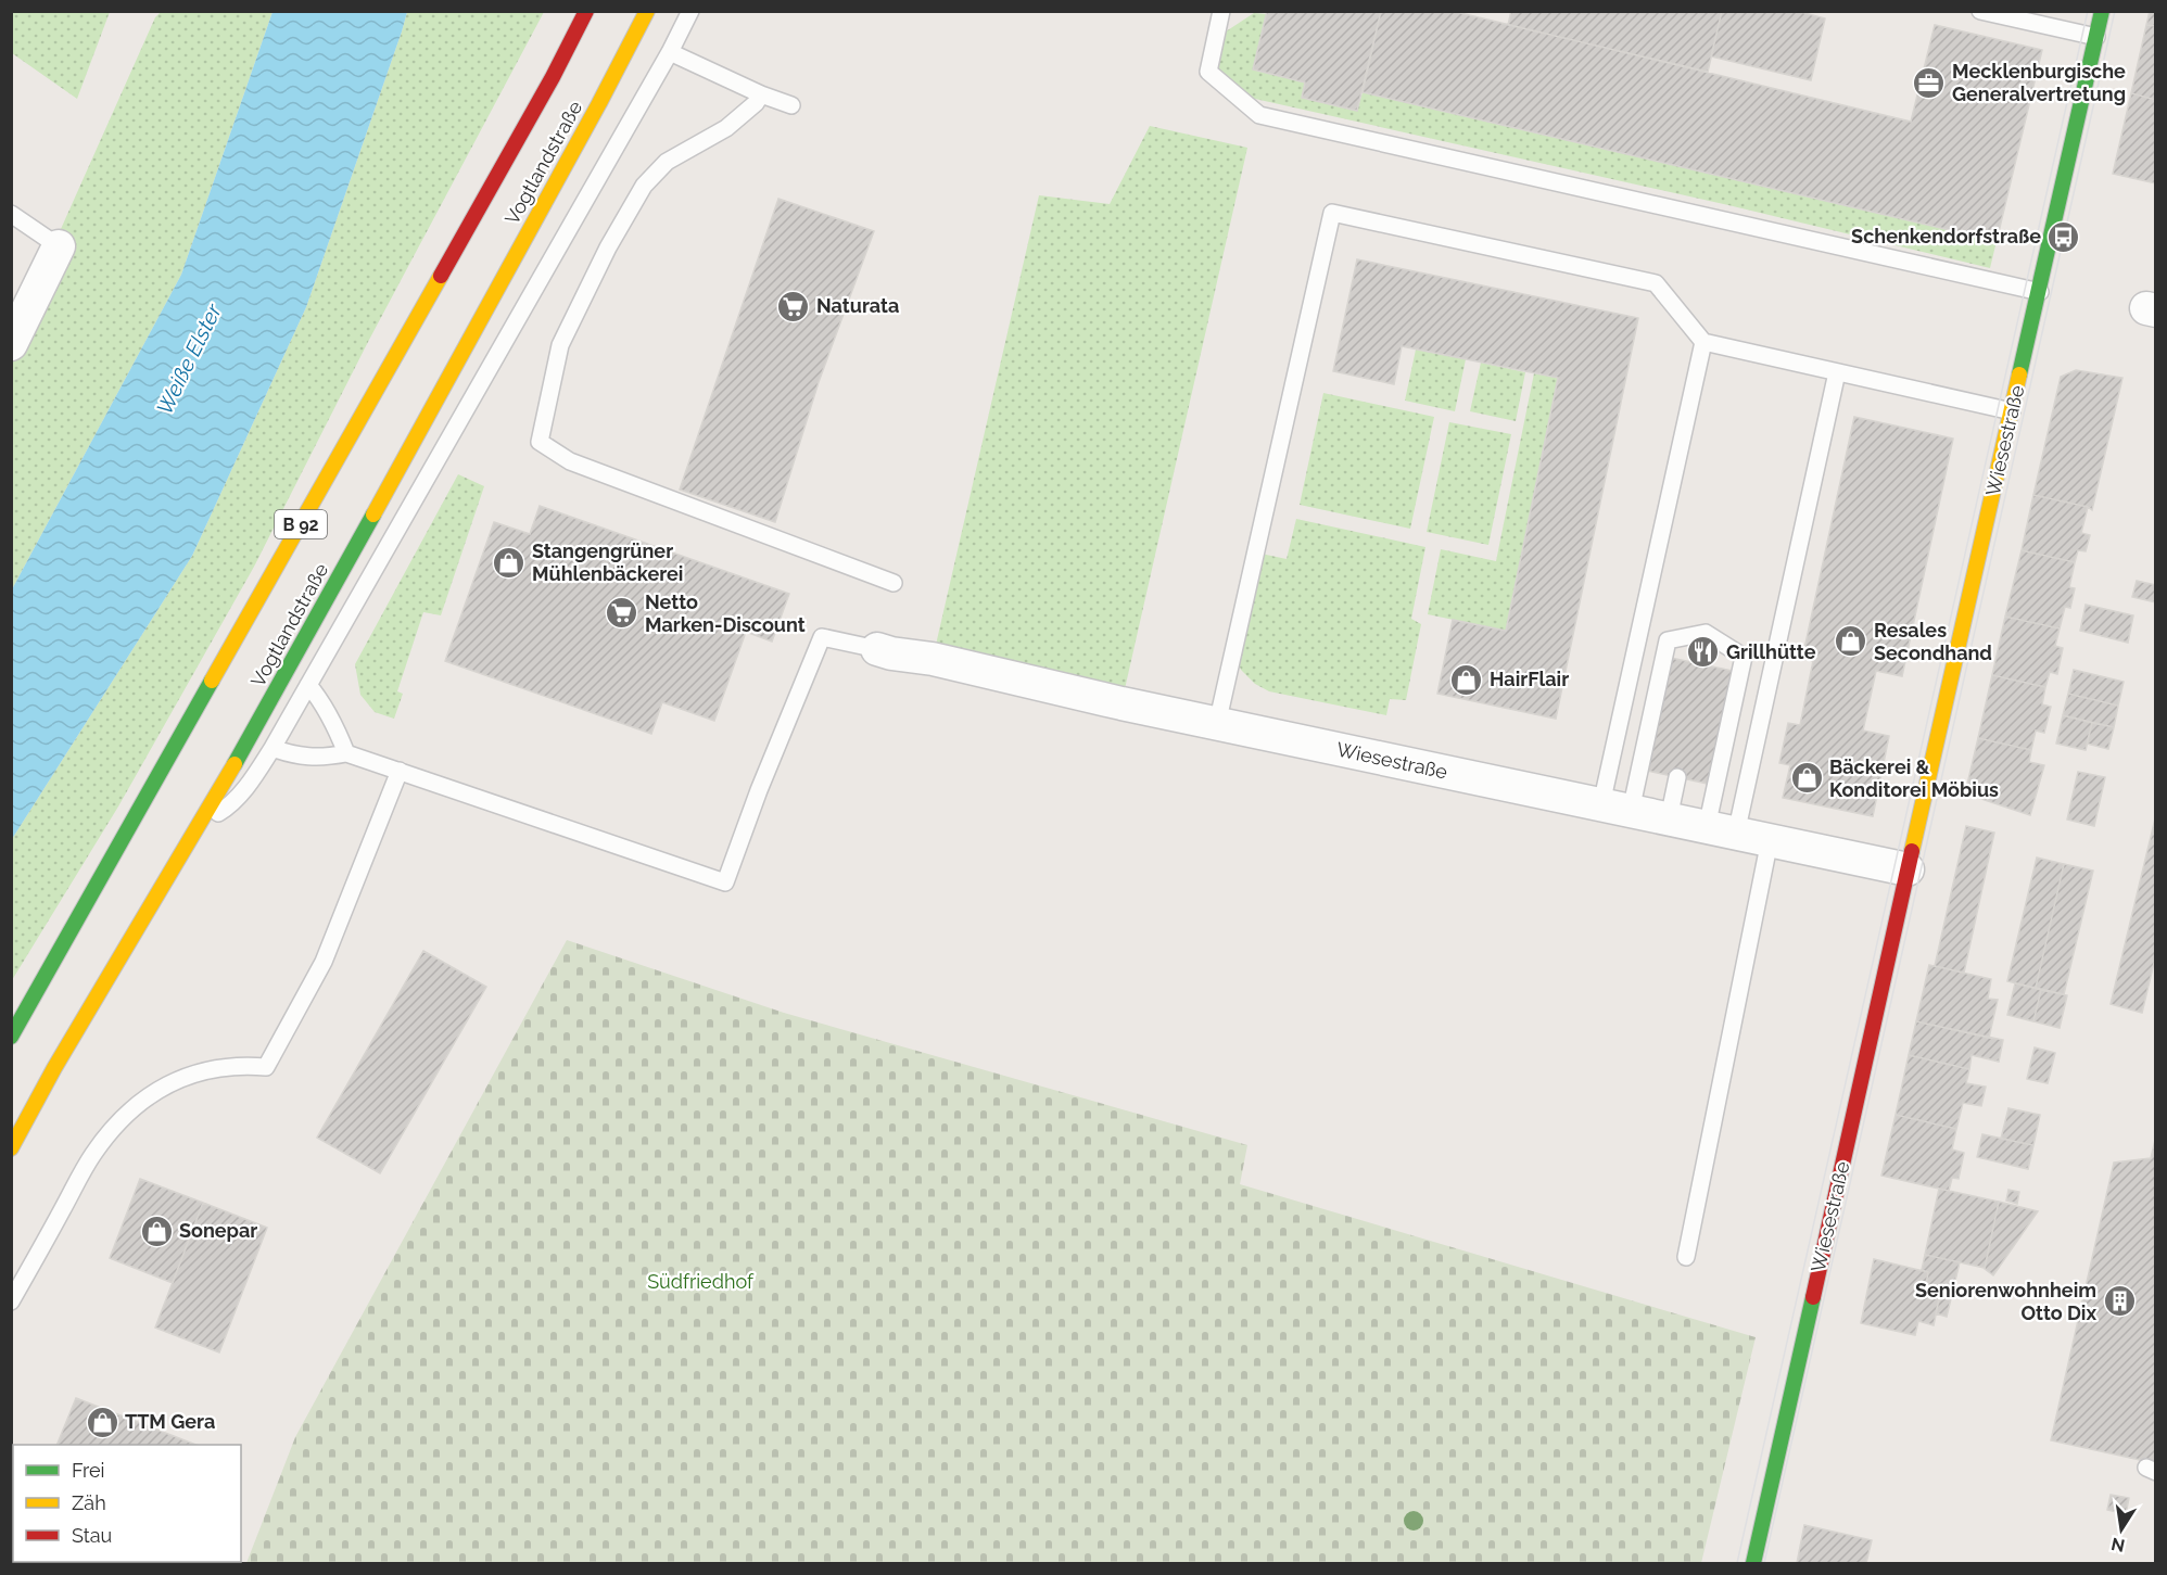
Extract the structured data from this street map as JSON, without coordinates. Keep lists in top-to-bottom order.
{
  "streets": {
    "main road": ["Vogtlandstraße", "Wiesestraße", "B 92"]
  },
  "water": ["Weiße Elster"],
  "parks": ["Südfriedhof"],
  "places": {
    "office": ["Mecklenburgische Generalvertretung"],
    "bus stop": ["Schenkendorfstraße"],
    "supermarket": ["Naturata", "Netto Marken-Discount"],
    "shop": [
      "Stangengrüner Mühlenbäckerei",
      "Resales Secondhand",
      "HairFlair",
      "Bäckerei & Konditorei Möbius",
      "Sonepar",
      "TTM Gera"
    ],
    "restaurant": ["Grillhütte"],
    "building": ["Seniorenwohnheim Otto Dix"]
  },
  "legend": ["Frei", "Zäh", "Stau"],
  "north": "bottom"
}
